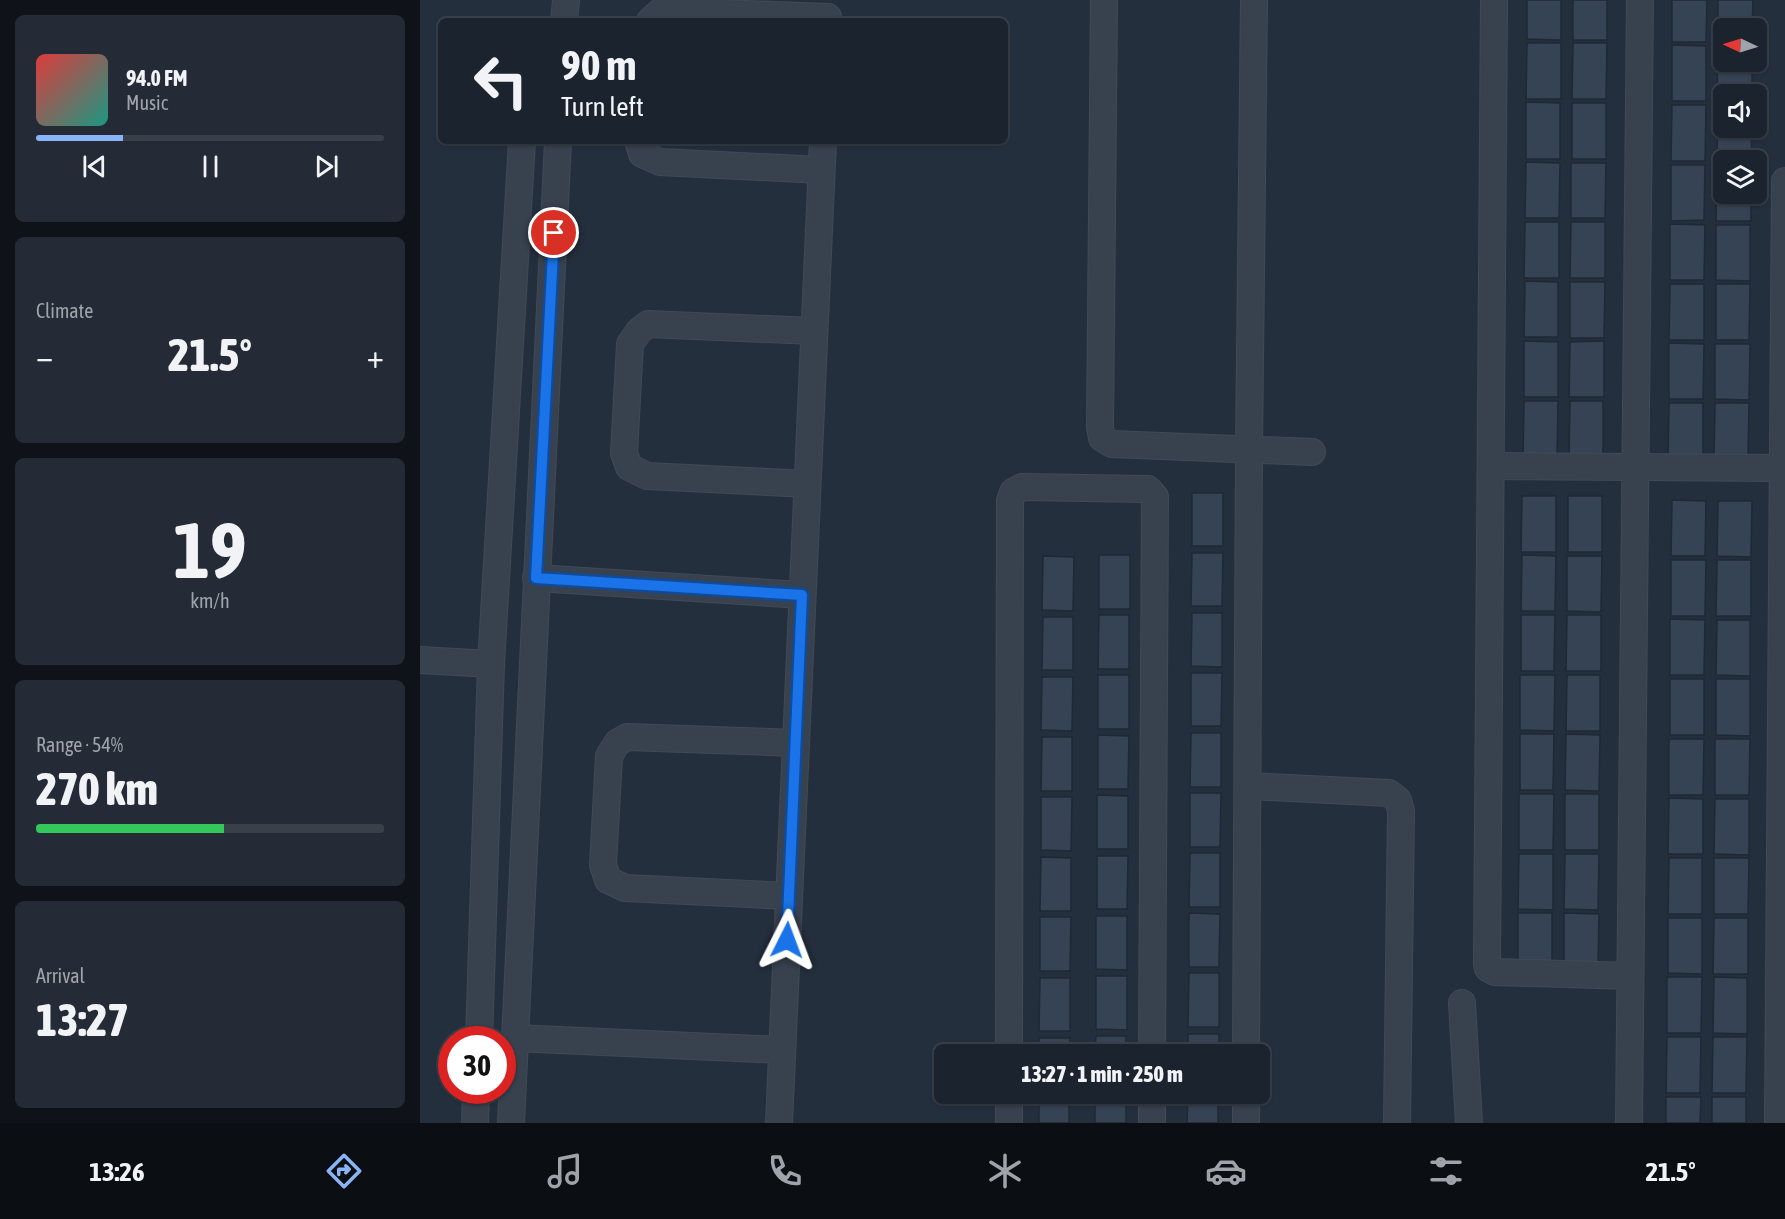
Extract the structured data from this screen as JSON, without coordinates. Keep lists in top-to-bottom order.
{
  "north": "left",
  "page": {
    "turn": ["90 m", "Turn left"],
    "song": ["94.0 FM", "Music"],
    "tile": [
      "Climate",
      ["19", "km/h"],
      ["Range · 54%", "270 km"],
      ["Arrival", "13:27"]
    ],
    "heat": ["−", "21.5°", "+"],
    "limit": "30",
    "trip": "13:27 · 1 min · 250 m",
    "tabs": ["13:26", "21.5°"]
  }
}
